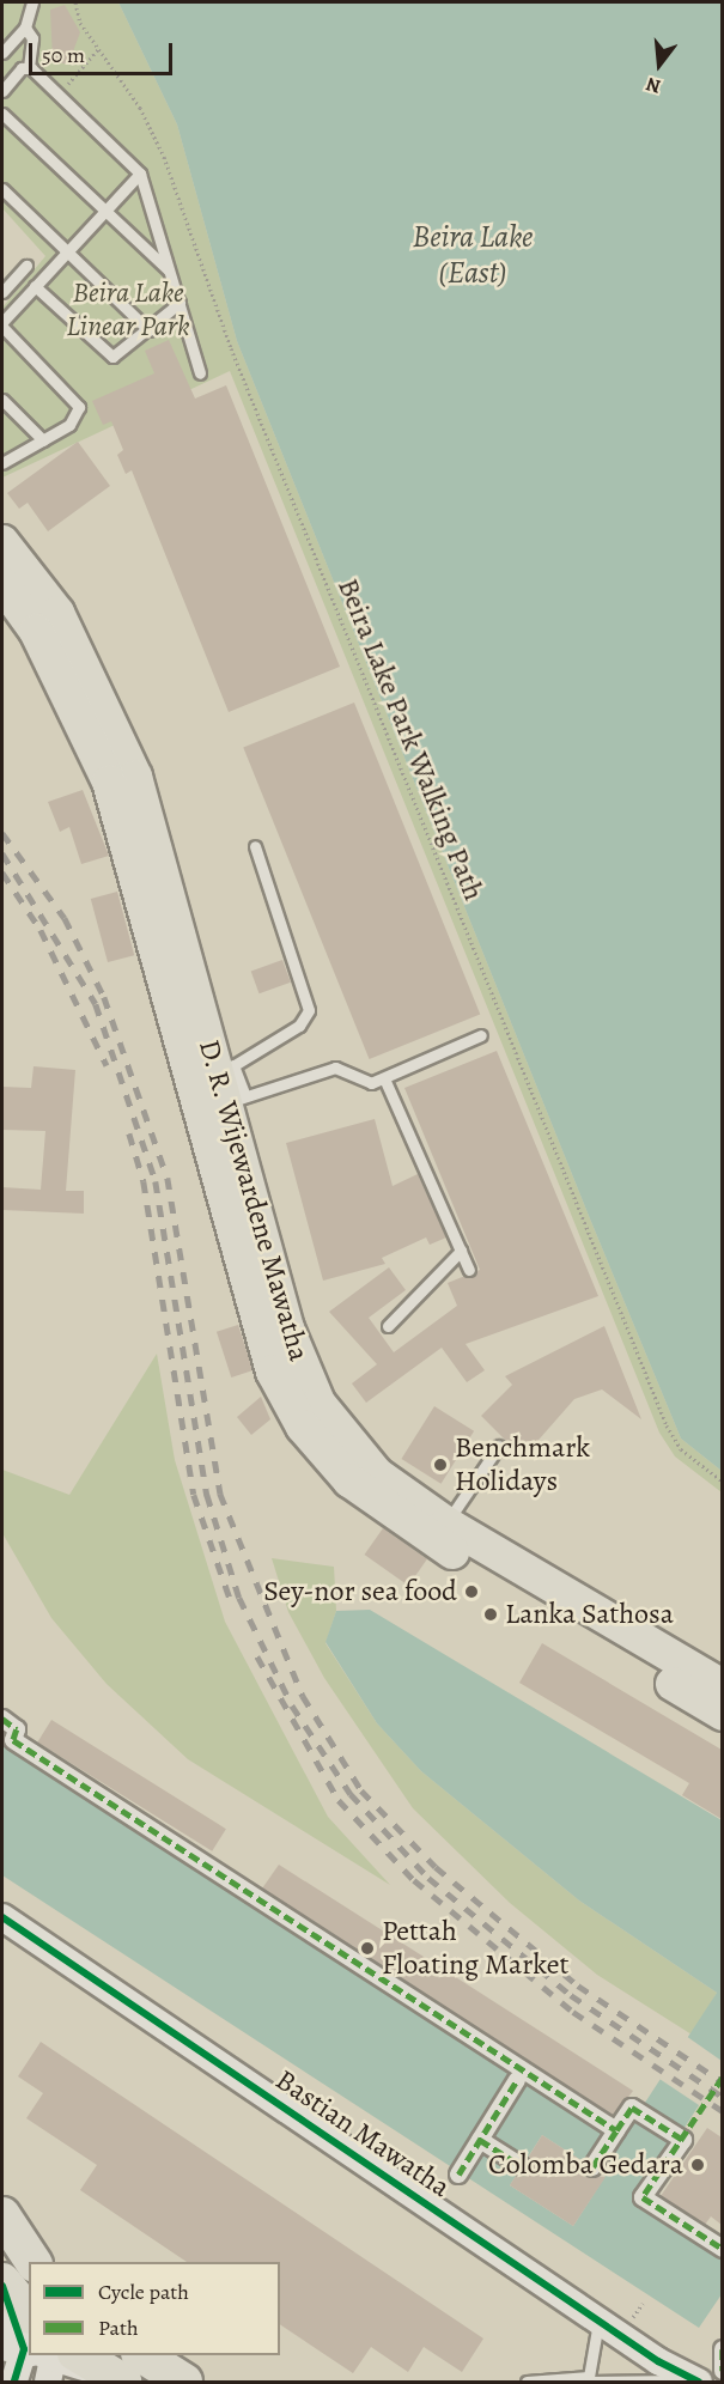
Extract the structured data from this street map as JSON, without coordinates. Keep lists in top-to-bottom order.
{
  "streets": {
    "main road": ["D. R. Wijewardene Mawatha"],
    "street": ["Bastian Mawatha"],
    "path": ["Beira Lake Park Walking Path"]
  },
  "water": ["Beira Lake (East)"],
  "parks": ["Beira Lake Linear Park"],
  "places": [
    "Benchmark Holidays",
    "Sey-nor sea food",
    "Lanka Sathosa",
    "Pettah Floating Market",
    "Colomba Gedara"
  ],
  "legend": ["Cycle path", "Path"],
  "scale_bar": "50 m",
  "north": "bottom"
}
